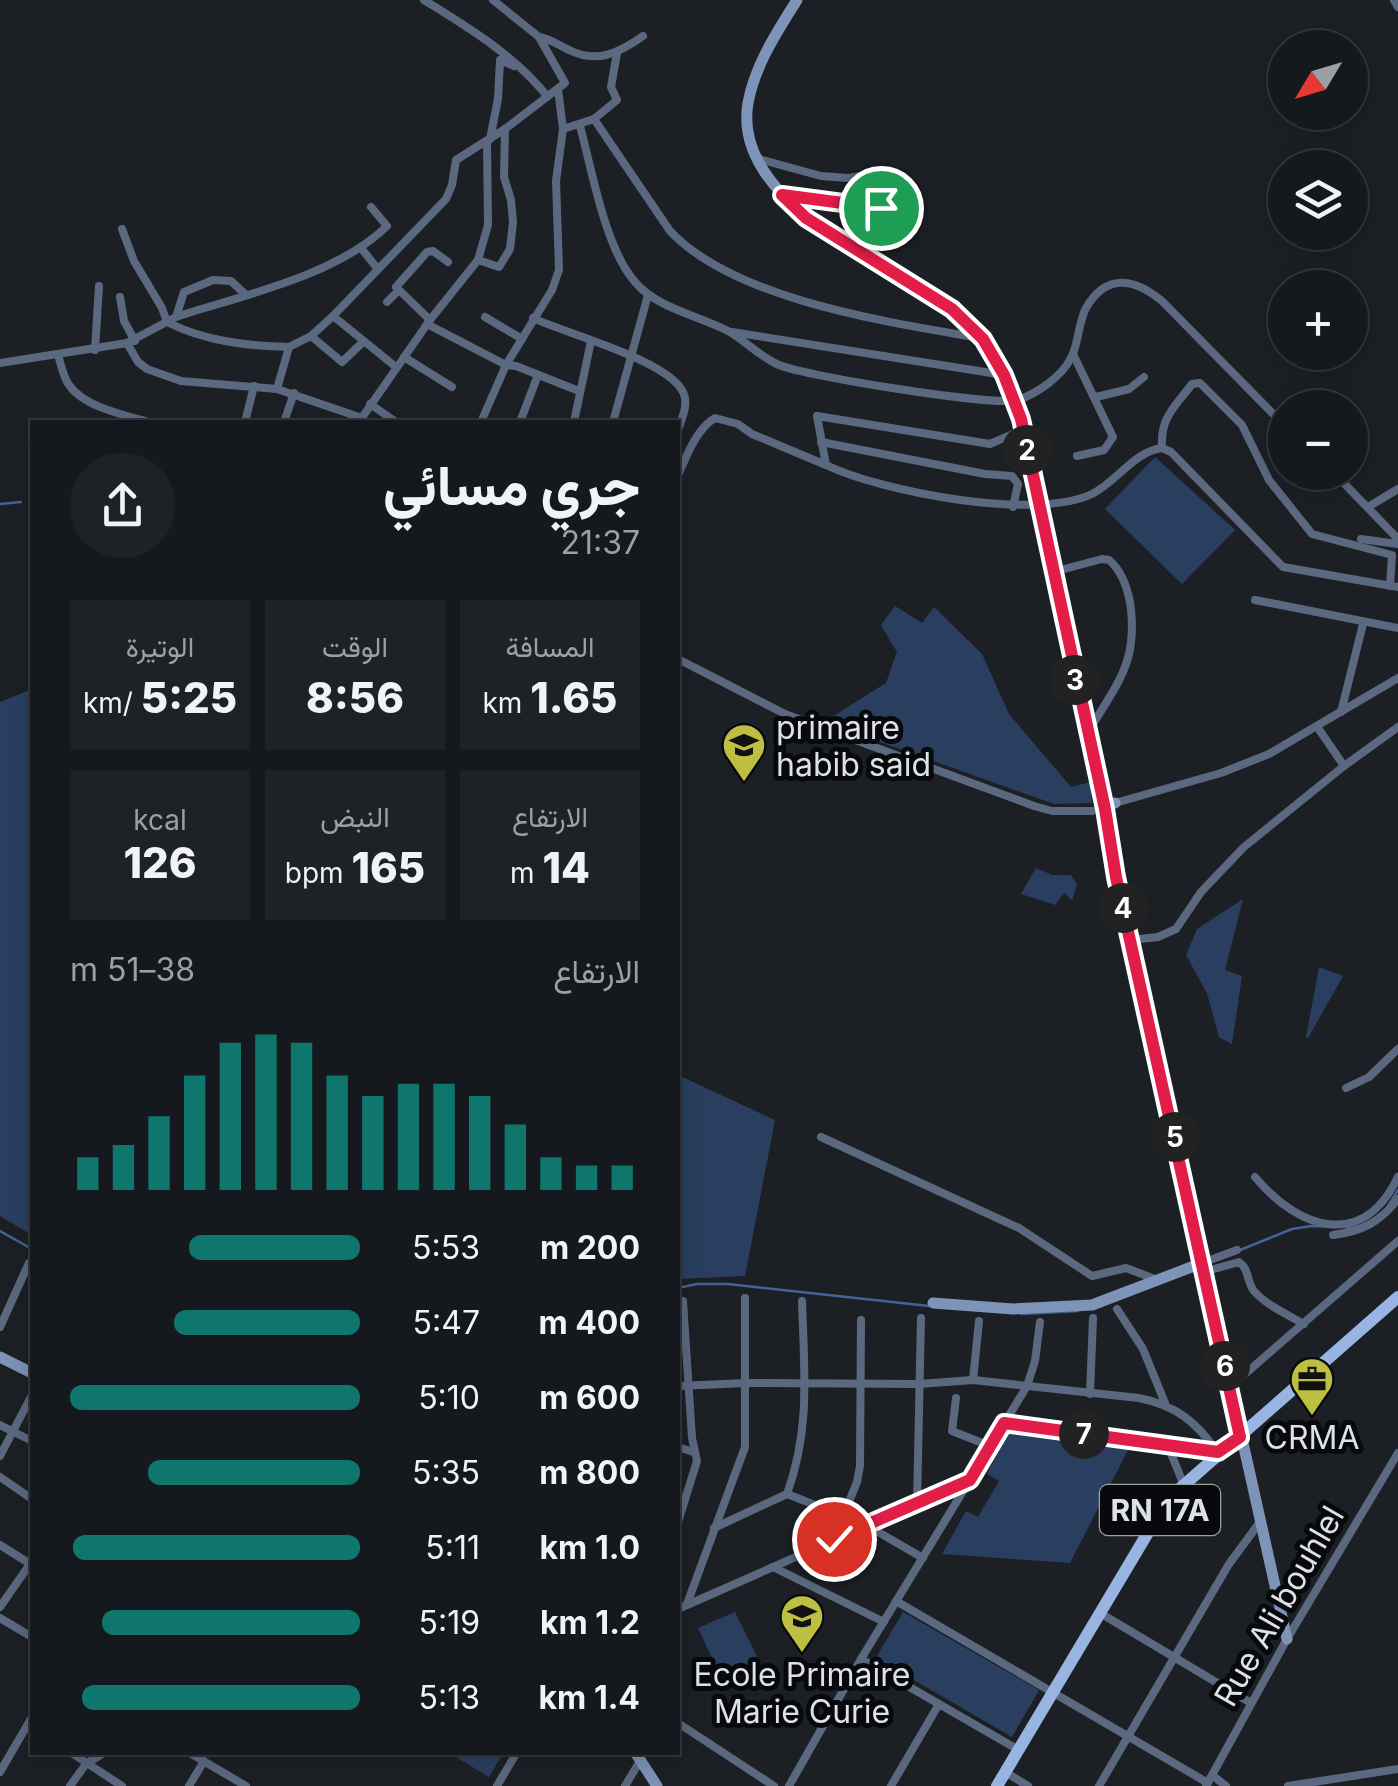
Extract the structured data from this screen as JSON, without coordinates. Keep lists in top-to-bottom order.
{
  "streets": {
    "main road": ["RN 17A"],
    "street": ["Rue Ali bouhlel"]
  },
  "places": {
    "school or university": ["primaire habib said", "Ecole Primaire Marie Curie"],
    "office": ["CRMA"]
  },
  "north": "bottom left",
  "page": {
    "map_buttons": ["+", "−"],
    "heading": ["جري مسائي", "21:37"],
    "pins": [
      "2",
      "3",
      "4",
      "5",
      "6",
      "7"
    ],
    "stats": [
      ["المسافة", "1.65 km"],
      ["الوقت", "8:56"],
      ["الوتيرة", "5:25 /km"],
      ["الارتفاع", "14 m"],
      ["النبض", "165 bpm"],
      ["kcal", "126"]
    ],
    "chart": ["الارتفاع", "38–51 m"],
    "list": [
      {
        "name": "200 m",
        "note": "5:53"
      },
      {
        "name": "400 m",
        "note": "5:47"
      },
      {
        "name": "600 m",
        "note": "5:10"
      },
      {
        "name": "800 m",
        "note": "5:35"
      },
      {
        "name": "1.0 km",
        "note": "5:11"
      },
      {
        "name": "1.2 km",
        "note": "5:19"
      },
      {
        "name": "1.4 km",
        "note": "5:13"
      }
    ]
  }
}
